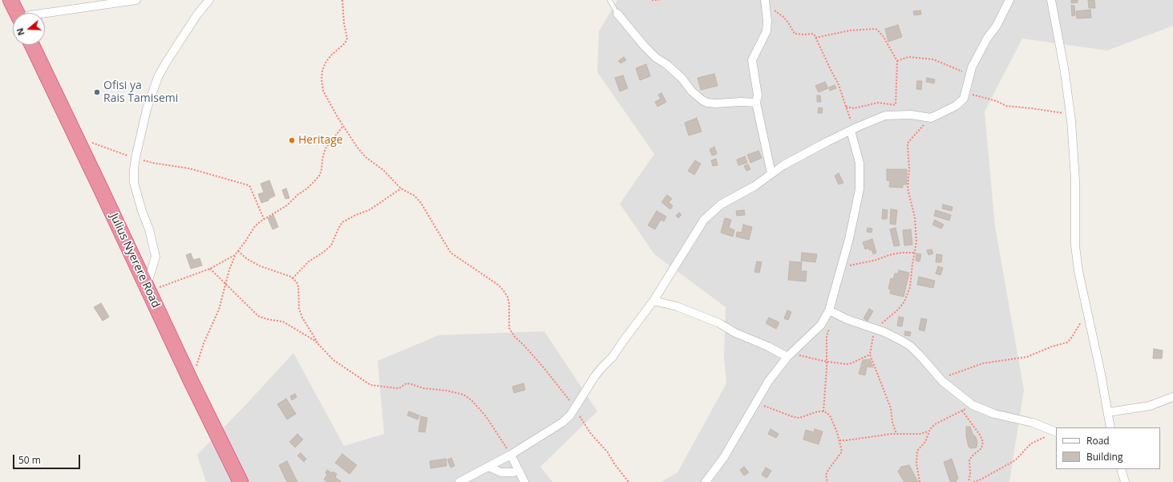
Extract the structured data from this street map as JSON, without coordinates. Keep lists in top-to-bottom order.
{
  "streets": {
    "highway": ["Julius Nyerere Road"]
  },
  "places": ["Ofisi ya Rais Tamisemi", "Heritage"],
  "legend": ["Road", "Building"],
  "scale_bar": "50 m",
  "north": "left"
}
